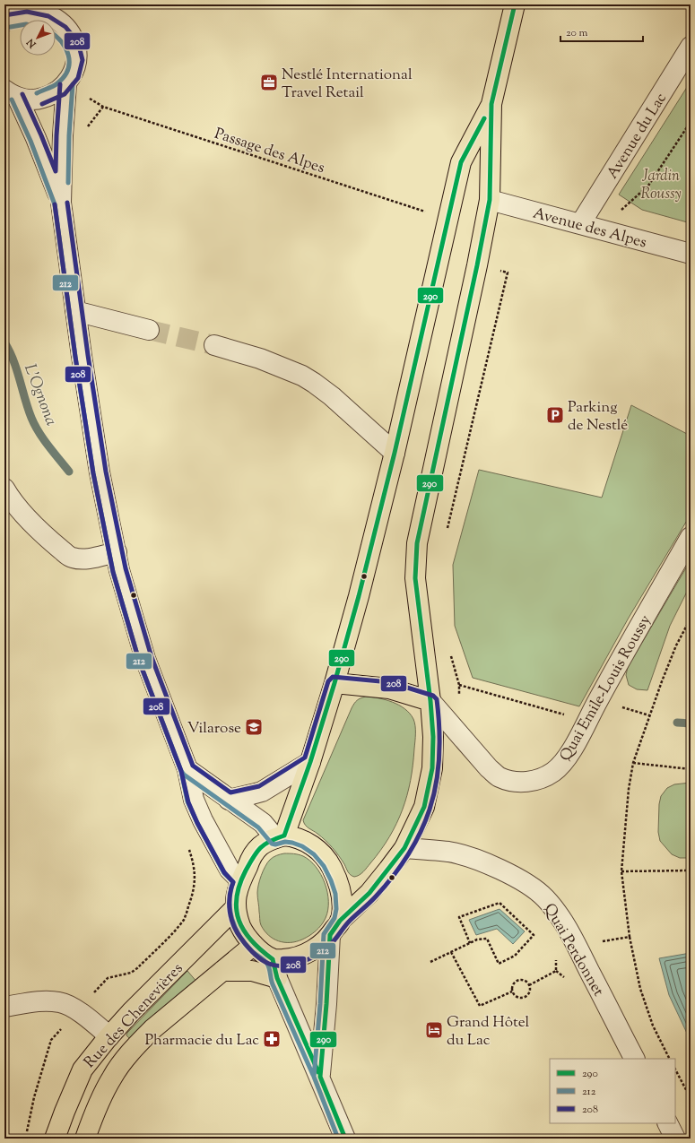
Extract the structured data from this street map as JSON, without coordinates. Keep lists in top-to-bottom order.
{
  "streets": {
    "main road": ["Rue des Chenevières"],
    "street": [
      "Avenue du Lac",
      "Avenue des Alpes",
      "Quai Emile-Louis Roussy",
      "Quai Perdonnet"
    ],
    "path": ["Passage des Alpes"]
  },
  "crossings": [
    ["Avenue du Lac", "Avenue des Alpes"]
  ],
  "water": ["L'Ognona"],
  "parks": ["Jardin Roussy"],
  "places": {
    "office": ["Nestlé International Travel Retail"],
    "parking": ["Parking de Nestlé"],
    "school or university": ["Vilarose"],
    "hotel": ["Grand Hôtel du Lac"],
    "pharmacy": ["Pharmacie du Lac"]
  },
  "lines": ["transit line 290", "transit line 208", "transit line 212"],
  "legend": ["290", "212", "208"],
  "scale_bar": "20 m",
  "north": "bottom left"
}
